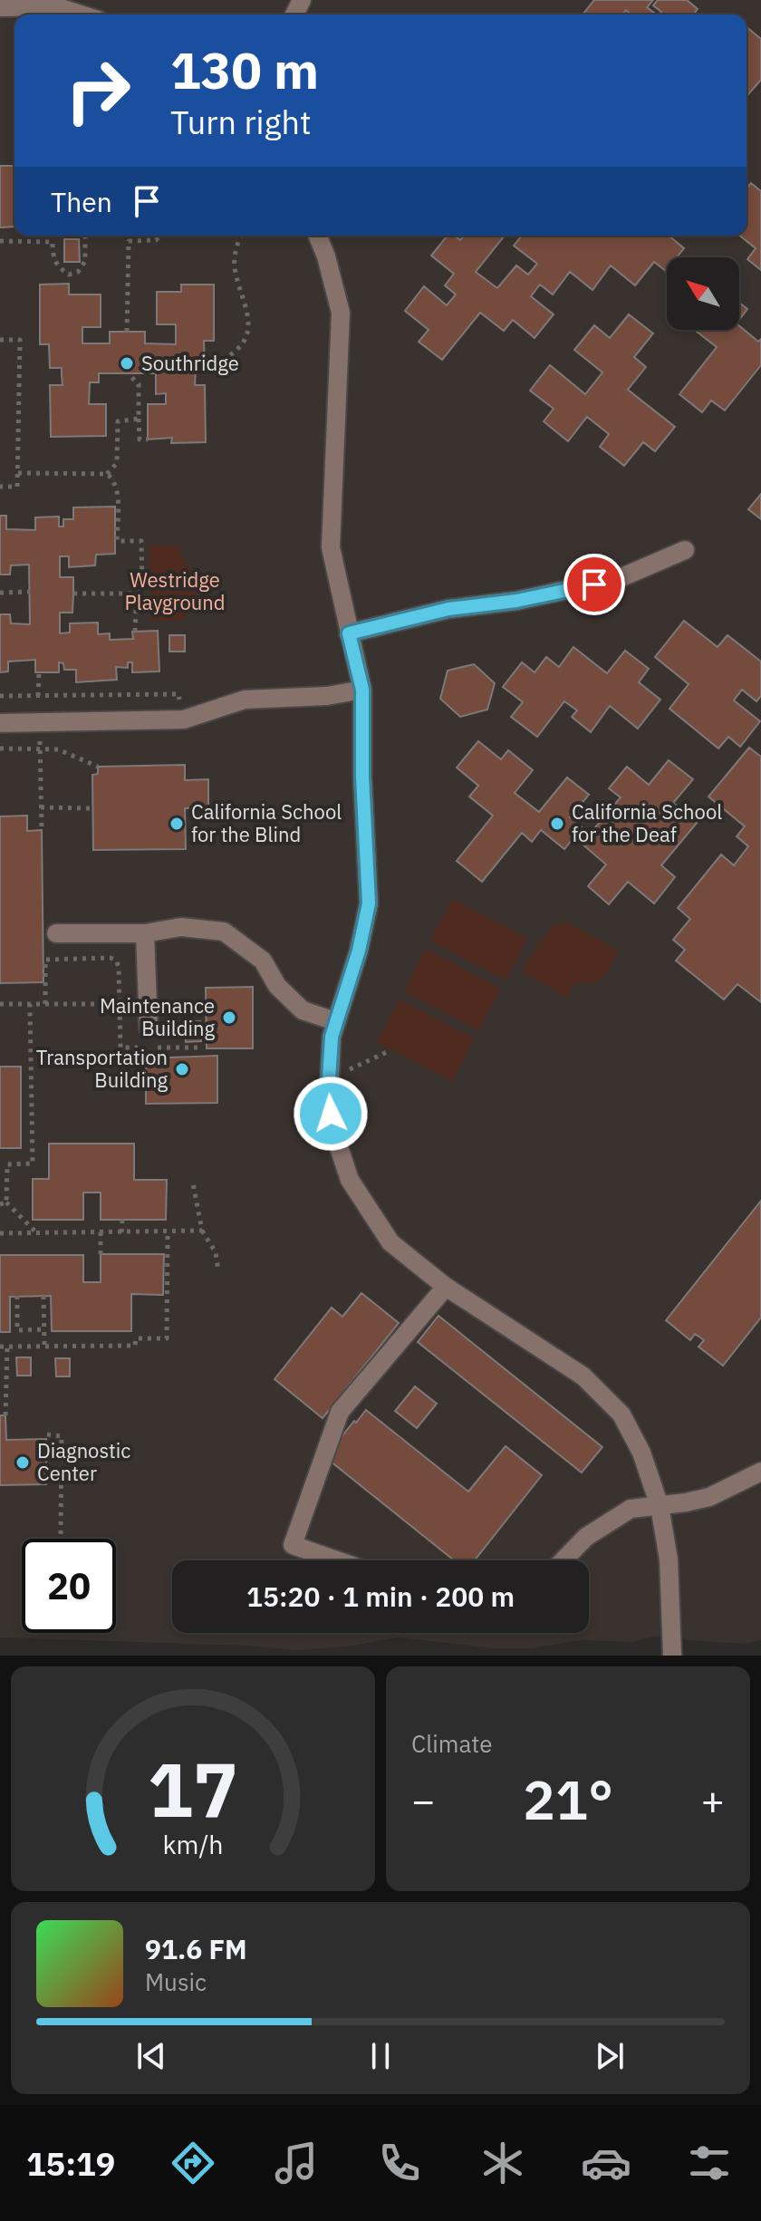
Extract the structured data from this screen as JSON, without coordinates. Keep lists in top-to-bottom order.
{
  "parks": ["Westridge Playground"],
  "places": [
    "Southridge",
    "California School for the Blind",
    "California School for the Deaf",
    "Maintenance Building",
    "Transportation Building",
    "Diagnostic Center"
  ],
  "north": "top left",
  "page": {
    "turn": ["130 m", "Turn right"],
    "then": "Then",
    "limit": "20",
    "trip": "15:20 · 1 min · 200 m",
    "tile": "Climate",
    "heat": ["−", "21°", "+"],
    "song": ["91.6 FM", "Music"],
    "tabs": "15:19",
    "gauge": ["17", "km/h"]
  }
}
